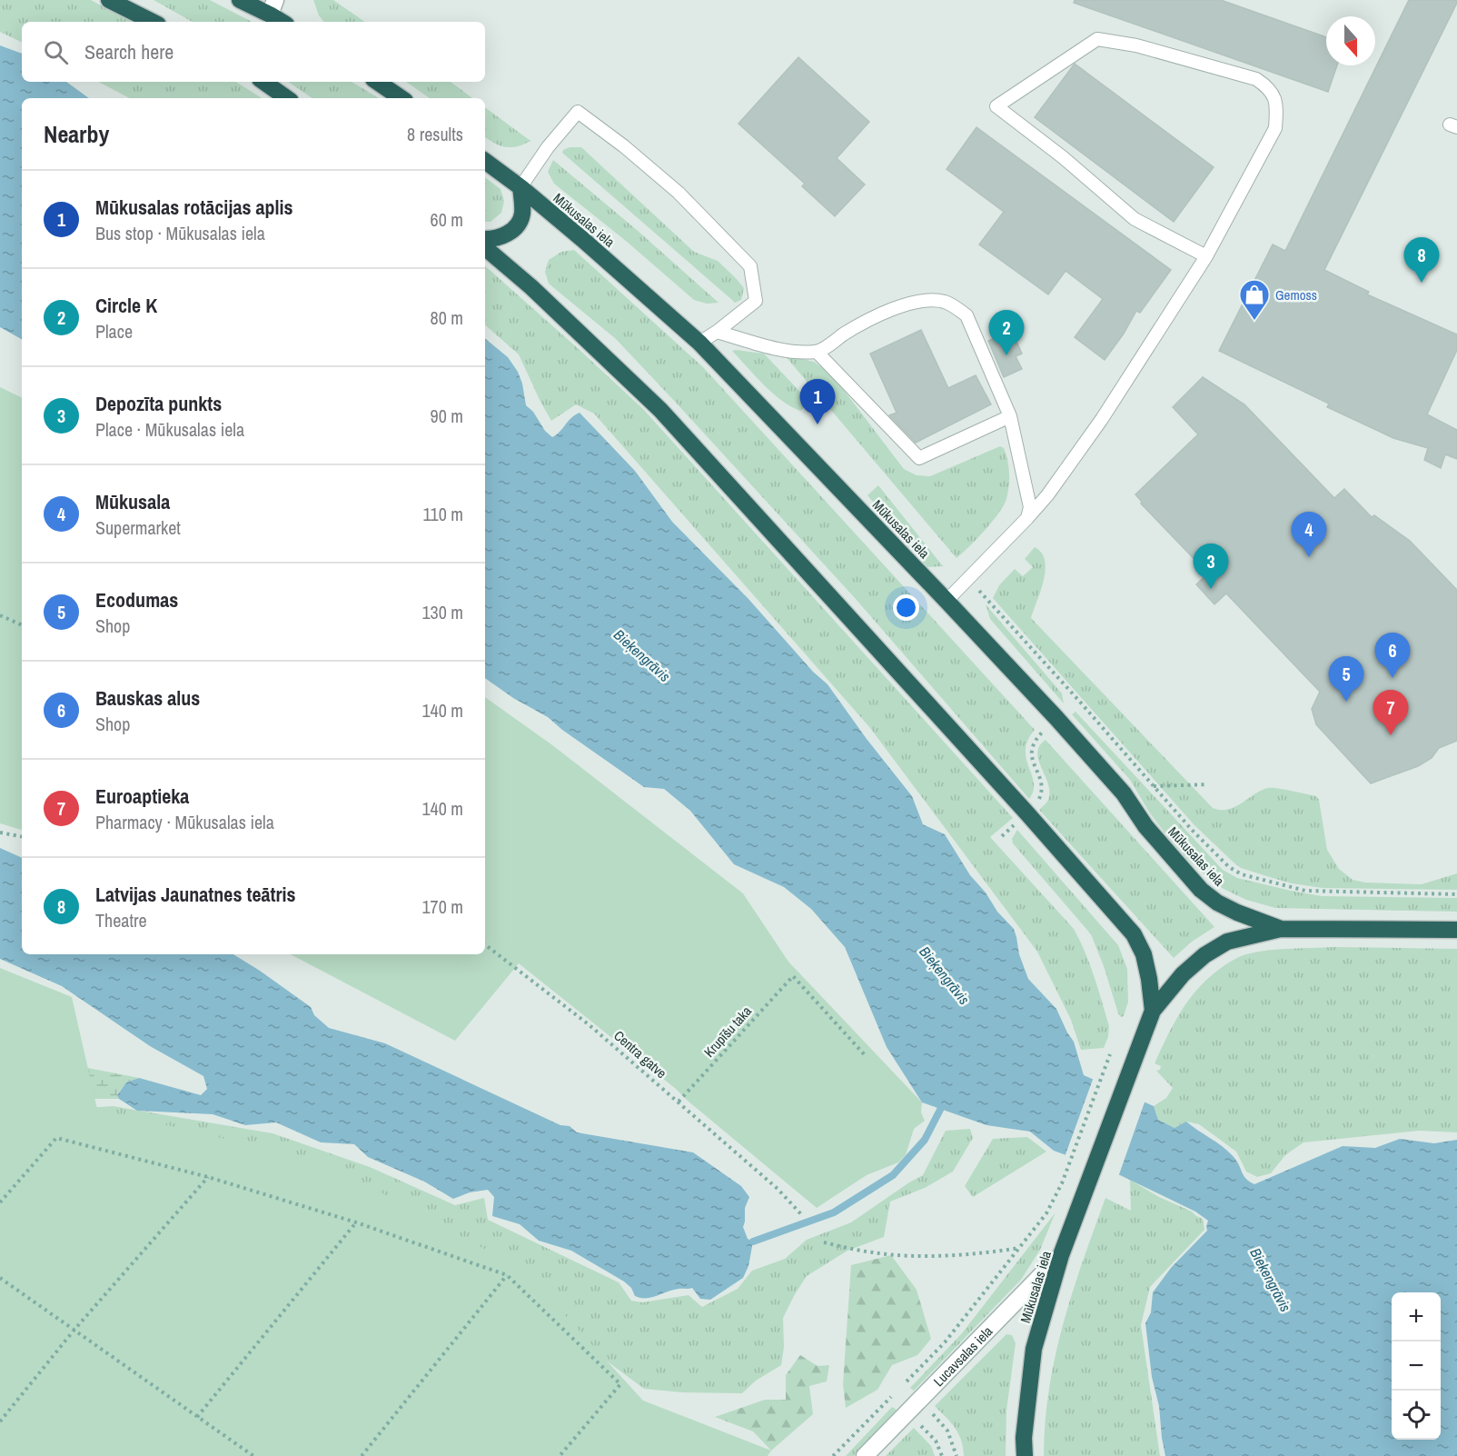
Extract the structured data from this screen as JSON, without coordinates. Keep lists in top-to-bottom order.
{
  "streets": {
    "highway": ["Mūkusalas iela"],
    "street": ["Lucavsalas iela"],
    "path": ["Krupīšu taka", "Centra gatve"]
  },
  "crossings": [
    ["Mūkusalas iela", "Lucavsalas iela"],
    ["Krupīšu taka", "Centra gatve"]
  ],
  "water": ["Bieķengrāvis"],
  "places": {
    "shop": ["Gemoss"]
  },
  "north": "bottom",
  "page": {
    "search": "Search here",
    "heading": ["Nearby", "8 results"],
    "list": [
      {
        "mark": "1",
        "name": "Mūkusalas rotācijas aplis",
        "note": "Bus stop · Mūkusalas iela",
        "value": "60 m"
      },
      {
        "mark": "2",
        "name": "Circle K",
        "note": "Place",
        "value": "80 m"
      },
      {
        "mark": "3",
        "name": "Depozīta punkts",
        "note": "Place · Mūkusalas iela",
        "value": "90 m"
      },
      {
        "mark": "4",
        "name": "Mūkusala",
        "note": "Supermarket",
        "value": "110 m"
      },
      {
        "mark": "5",
        "name": "Ecodumas",
        "note": "Shop",
        "value": "130 m"
      },
      {
        "mark": "6",
        "name": "Bauskas alus",
        "note": "Shop",
        "value": "140 m"
      },
      {
        "mark": "7",
        "name": "Euroaptieka",
        "note": "Pharmacy · Mūkusalas iela",
        "value": "140 m"
      },
      {
        "mark": "8",
        "name": "Latvijas Jaunatnes teātris",
        "note": "Theatre",
        "value": "170 m"
      }
    ],
    "pins": [
      "8",
      "2",
      "1",
      "4",
      "3",
      "6",
      "5",
      "7"
    ],
    "map_buttons": ["+", "−"]
  }
}
